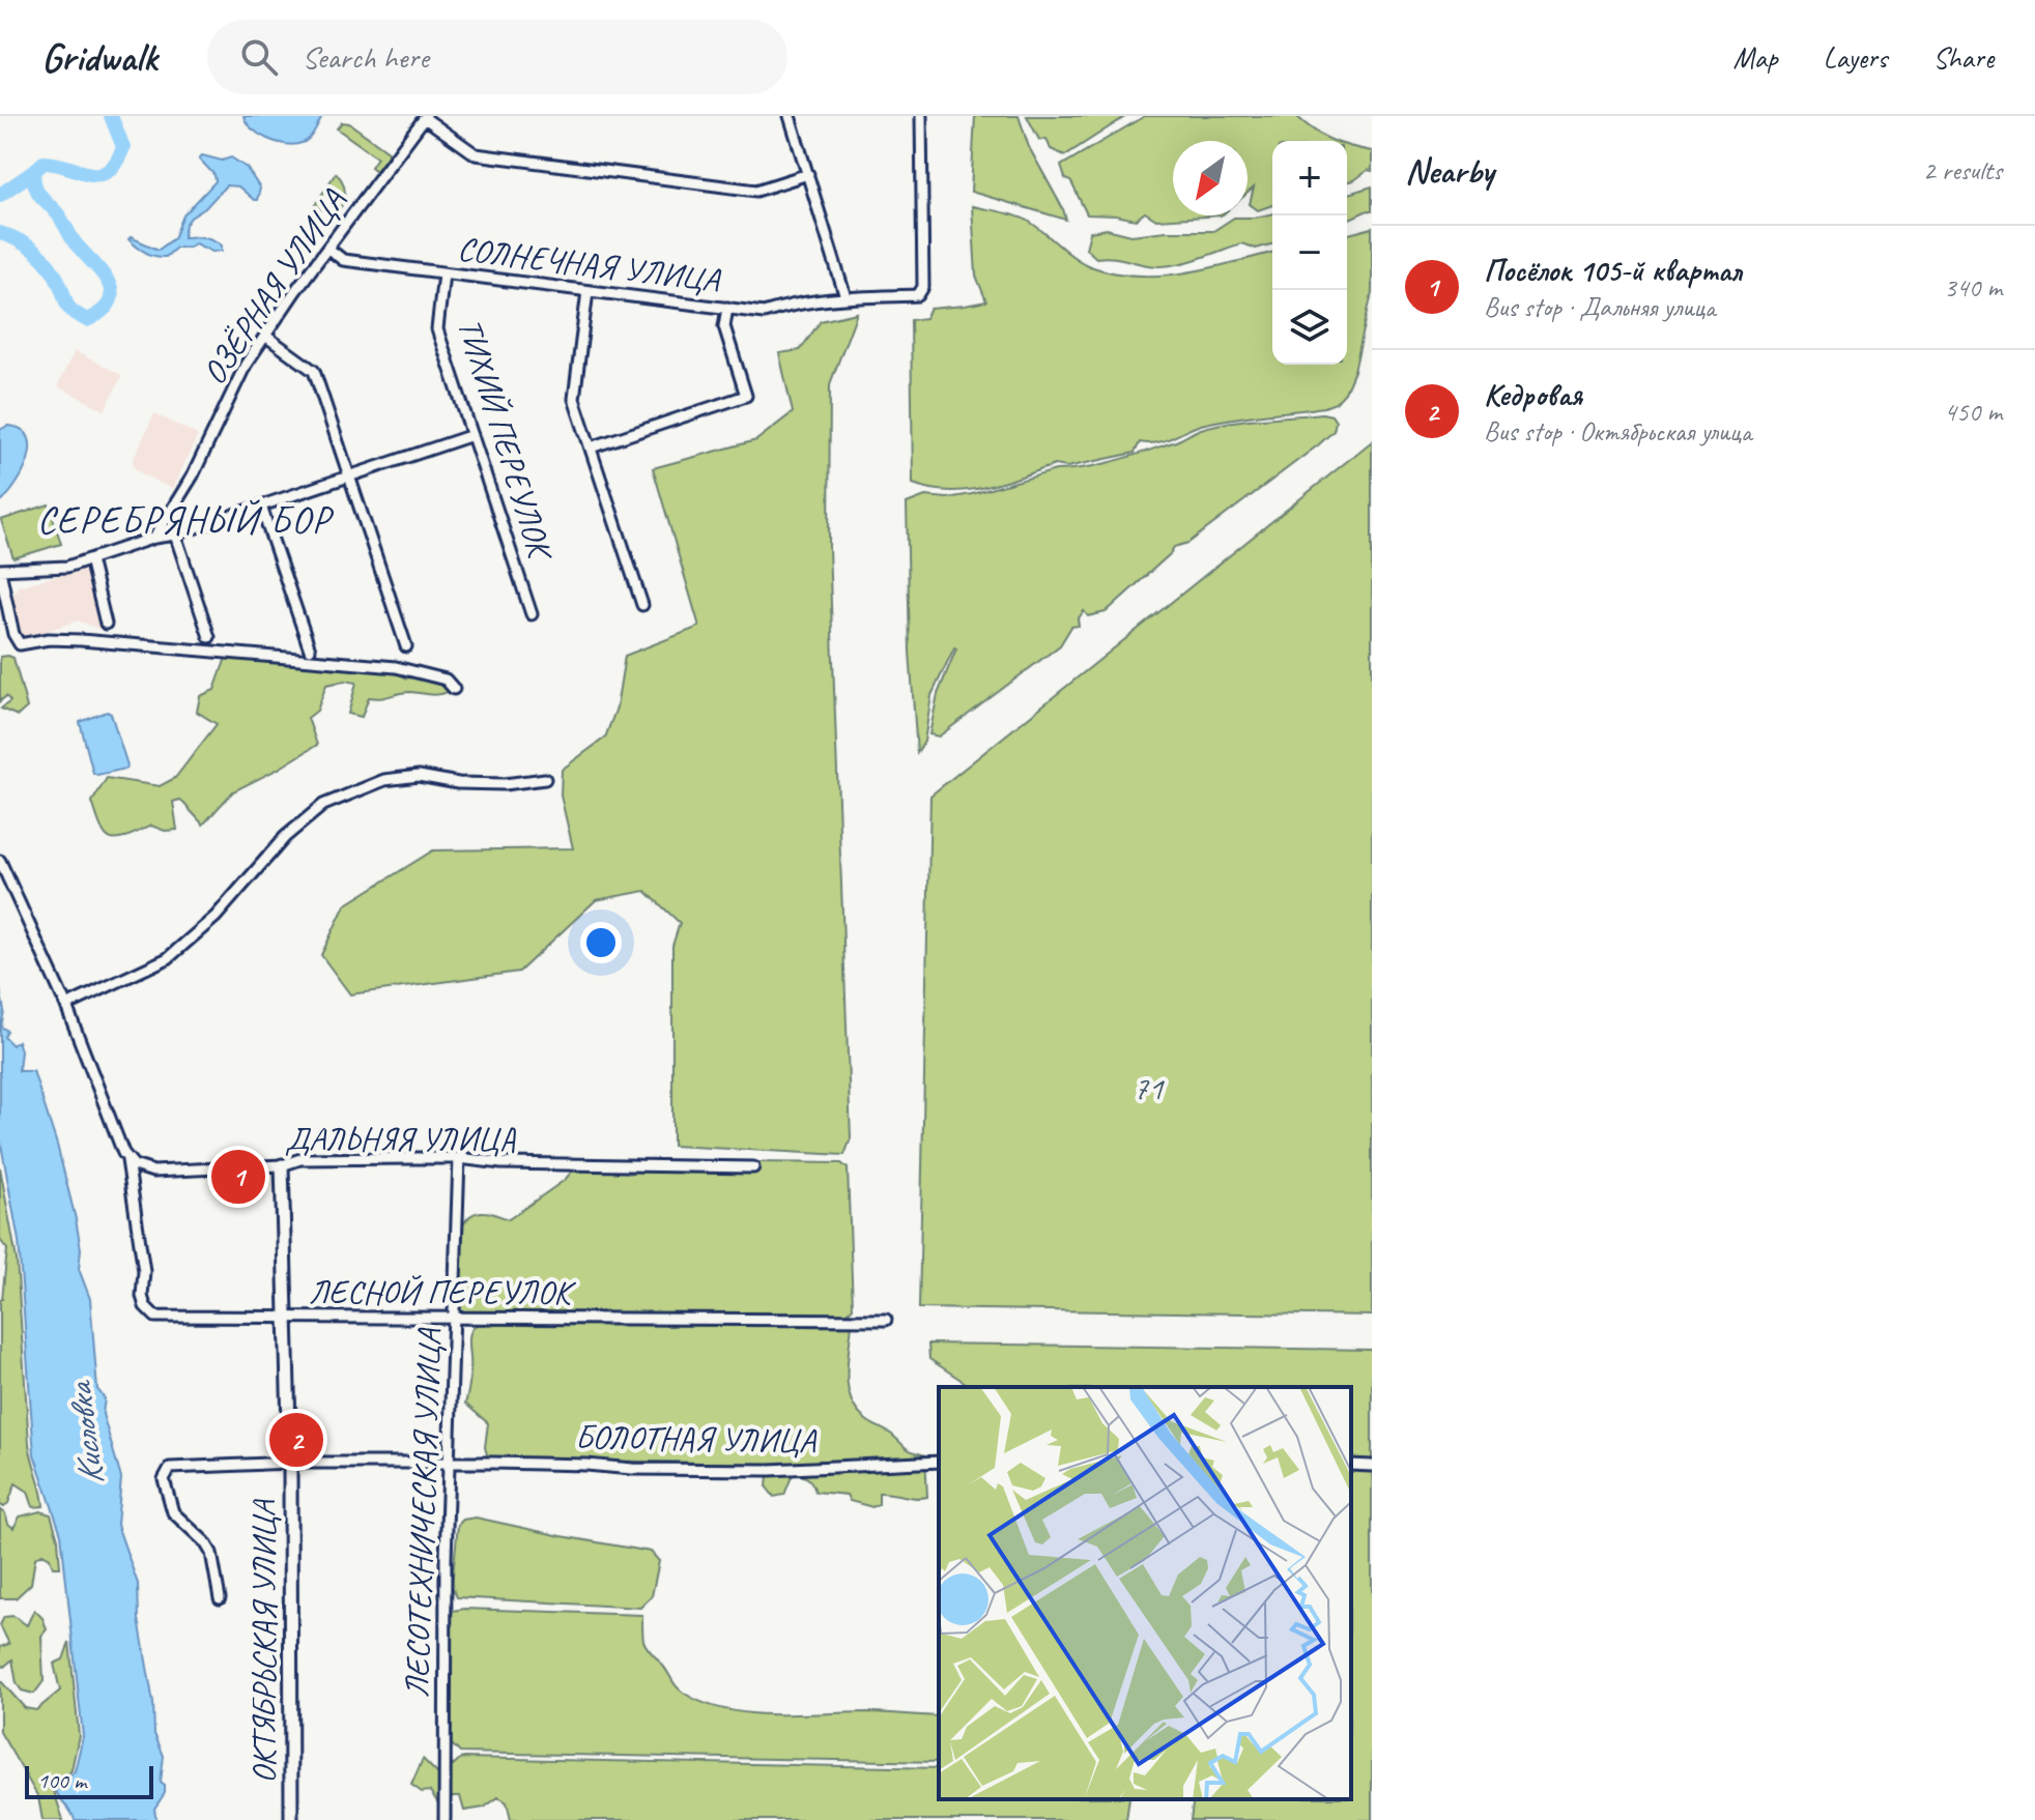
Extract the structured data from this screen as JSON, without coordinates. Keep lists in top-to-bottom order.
{
  "streets": {
    "street": [
      "СОЛНЕЧНАЯ УЛИЦА",
      "ОЗЁРНАЯ УЛИЦА",
      "ТИХИЙ ПЕРЕУЛОК",
      "ДАЛЬНЯЯ УЛИЦА",
      "ЛЕСНОЙ ПЕРЕУЛОК",
      "БОЛОТНАЯ УЛИЦА",
      "ЛЕСОТЕХНИЧЕСКАЯ УЛИЦА",
      "ОКТЯБРЬСКАЯ УЛИЦА"
    ]
  },
  "crossings": [
    ["СОЛНЕЧНАЯ УЛИЦА", "ОЗЁРНАЯ УЛИЦА"],
    ["СОЛНЕЧНАЯ УЛИЦА", "ТИХИЙ ПЕРЕУЛОК"],
    ["ДАЛЬНЯЯ УЛИЦА", "ЛЕСНОЙ ПЕРЕУЛОК"],
    ["ДАЛЬНЯЯ УЛИЦА", "ЛЕСОТЕХНИЧЕСКАЯ УЛИЦА"],
    ["ДАЛЬНЯЯ УЛИЦА", "ОКТЯБРЬСКАЯ УЛИЦА"],
    ["ЛЕСНОЙ ПЕРЕУЛОК", "ЛЕСОТЕХНИЧЕСКАЯ УЛИЦА"],
    ["ЛЕСНОЙ ПЕРЕУЛОК", "ОКТЯБРЬСКАЯ УЛИЦА"],
    ["БОЛОТНАЯ УЛИЦА", "ЛЕСОТЕХНИЧЕСКАЯ УЛИЦА"],
    ["БОЛОТНАЯ УЛИЦА", "ОКТЯБРЬСКАЯ УЛИЦА"]
  ],
  "districts": ["СЕРЕБРЯНЫЙ БОР"],
  "water": ["Кисловка"],
  "parks": ["71"],
  "scale_bar": "100 m",
  "north": "bottom left",
  "page": {
    "header": "Gridwalk",
    "search": "Search here",
    "nav": ["Map", "Layers", "Share"],
    "heading": ["Nearby", "2 results"],
    "map_buttons": ["+", "−"],
    "list": [
      {
        "mark": "1",
        "name": "Посёлок 105-й квартал",
        "note": "Bus stop · Дальняя улица",
        "value": "340 m"
      },
      {
        "mark": "2",
        "name": "Кедровая",
        "note": "Bus stop · Октябрьская улица",
        "value": "450 m"
      }
    ],
    "pins": ["1", "2"],
    "scale": "100 m"
  }
}
